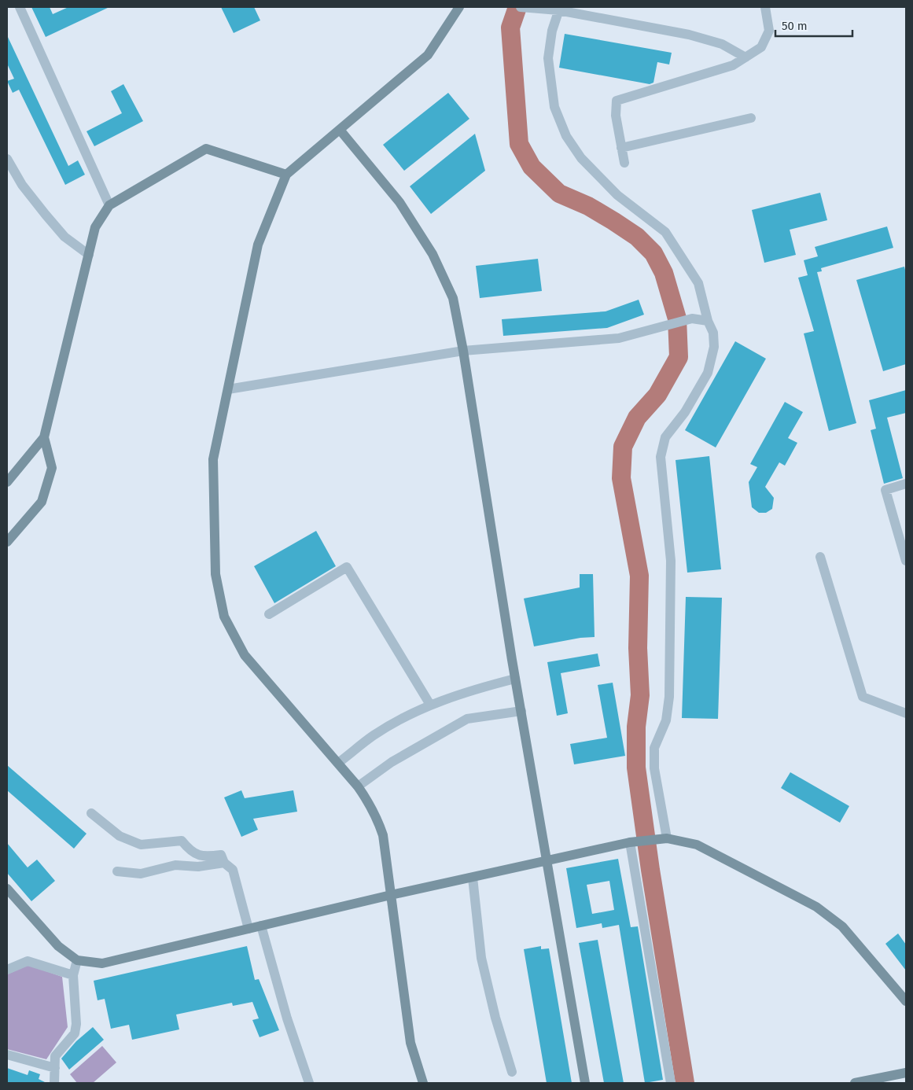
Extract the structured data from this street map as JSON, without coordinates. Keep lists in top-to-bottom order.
{
  "scale_bar": "50 m"
}
